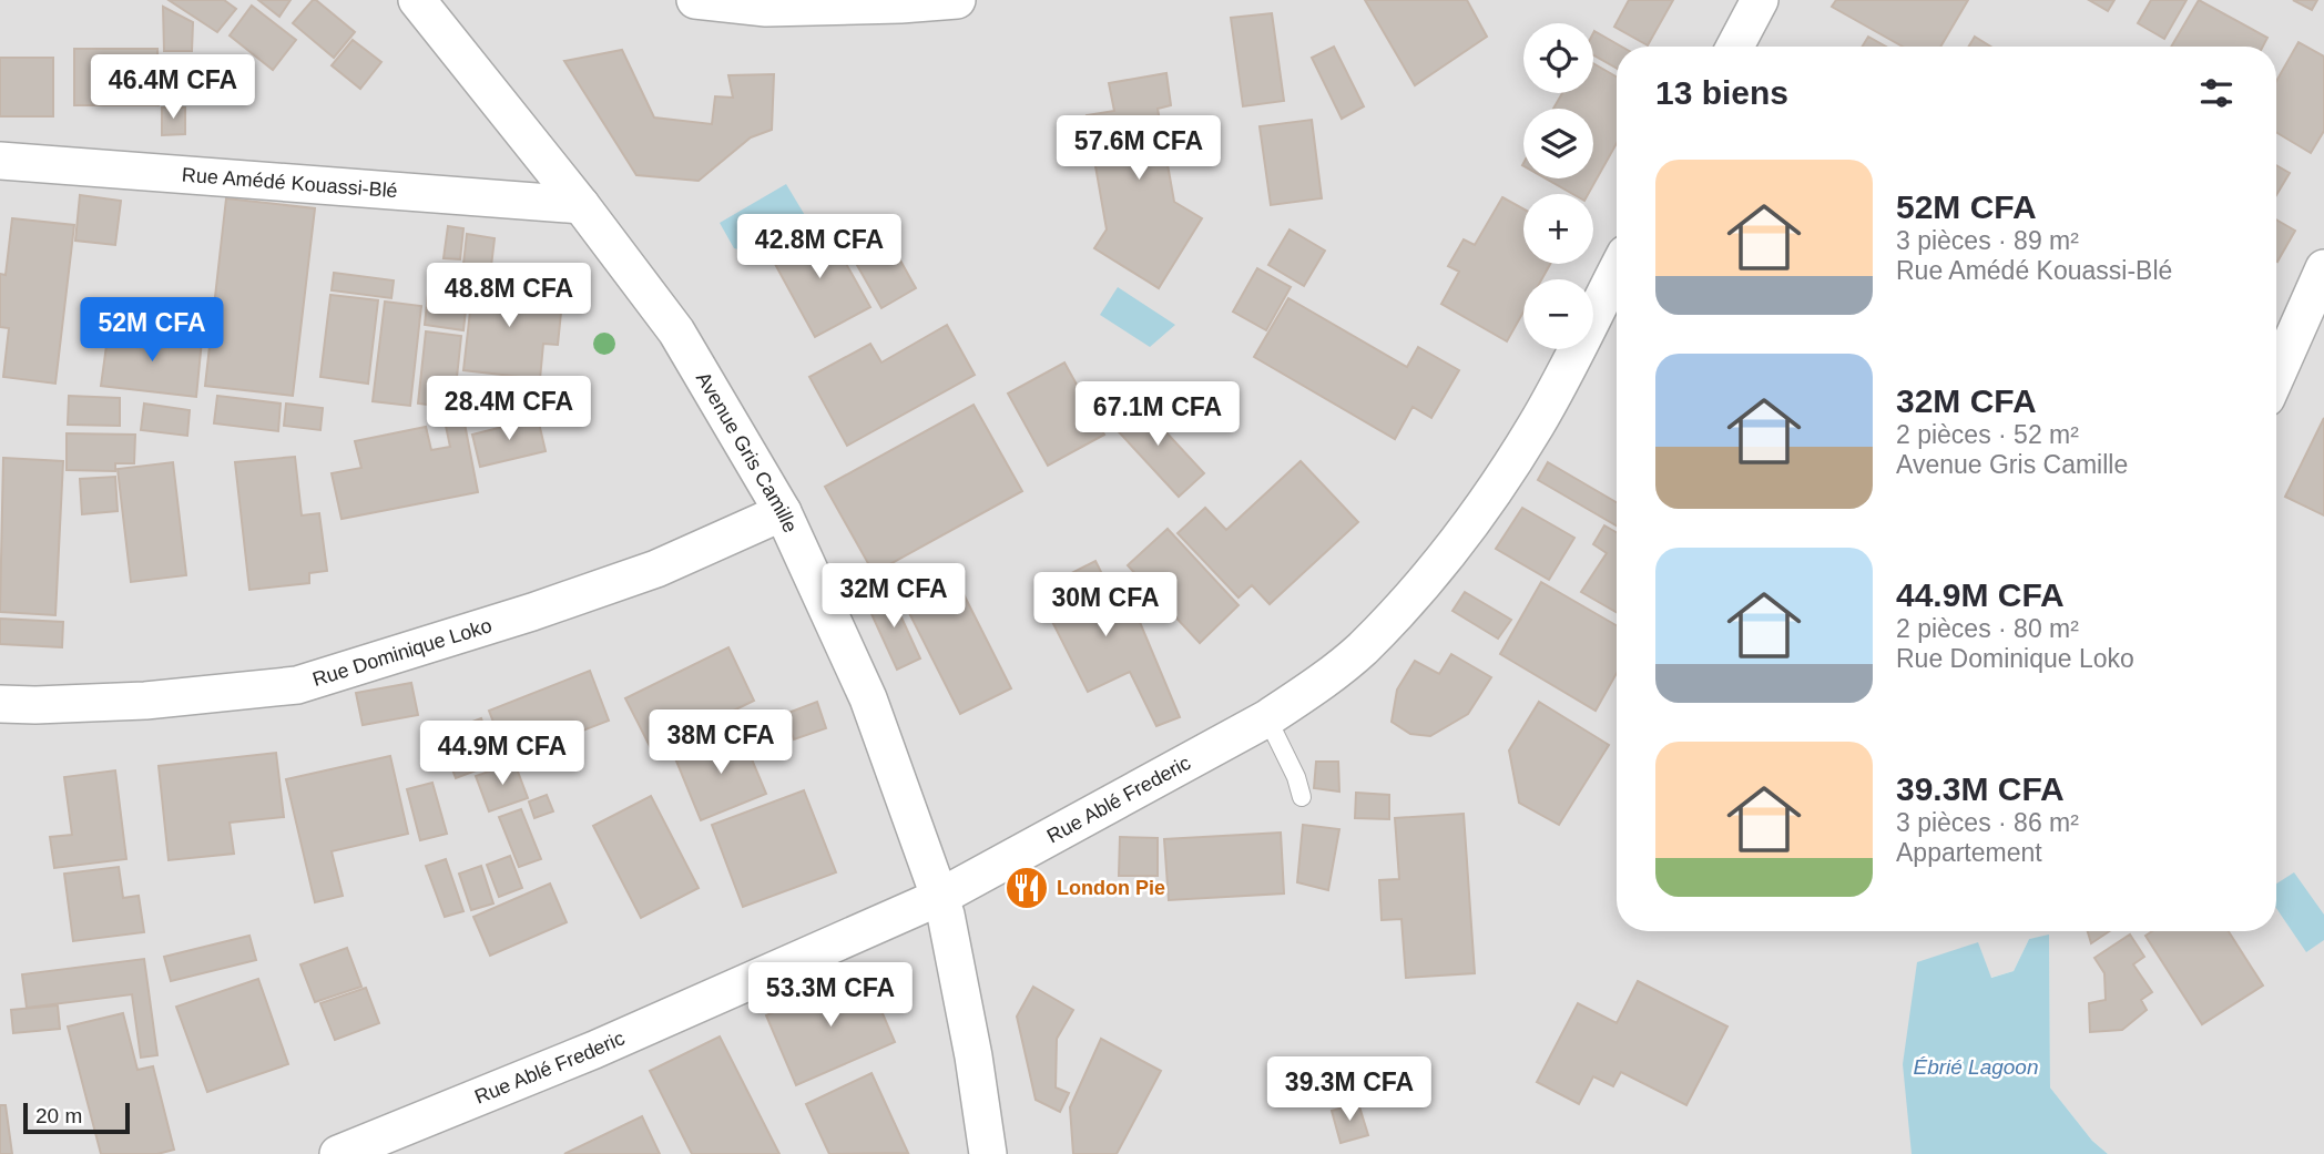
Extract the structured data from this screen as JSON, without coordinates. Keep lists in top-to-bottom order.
{
  "streets": {
    "street": [
      "Rue Amédé Kouassi-Blé",
      "Avenue Gris Camille",
      "Rue Dominique Loko",
      "Rue Ablé Frederic"
    ]
  },
  "crossings": [
    ["Rue Amédé Kouassi-Blé", "Avenue Gris Camille"],
    ["Avenue Gris Camille", "Rue Dominique Loko"],
    ["Avenue Gris Camille", "Rue Ablé Frederic"]
  ],
  "water": ["Ébrié Lagoon"],
  "places": {
    "restaurant": ["London Pie"]
  },
  "scale_bar": "20 m",
  "page": {
    "map_buttons": ["+", "−"],
    "heading": "13 biens",
    "price": [
      "46.4M CFA",
      "57.6M CFA",
      "42.8M CFA",
      "48.8M CFA",
      "52M CFA",
      "28.4M CFA",
      "67.1M CFA",
      "32M CFA",
      "30M CFA",
      "38M CFA",
      "44.9M CFA",
      "53.3M CFA",
      "39.3M CFA"
    ],
    "list": [
      {
        "name": "52M CFA",
        "note": "3 pièces · 89 m² · Rue Amédé Kouassi-Blé"
      },
      {
        "name": "32M CFA",
        "note": "2 pièces · 52 m² · Avenue Gris Camille"
      },
      {
        "name": "44.9M CFA",
        "note": "2 pièces · 80 m² · Rue Dominique Loko"
      },
      {
        "name": "39.3M CFA",
        "note": "3 pièces · 86 m² · Appartement"
      }
    ],
    "scale": "20 m"
  }
}
